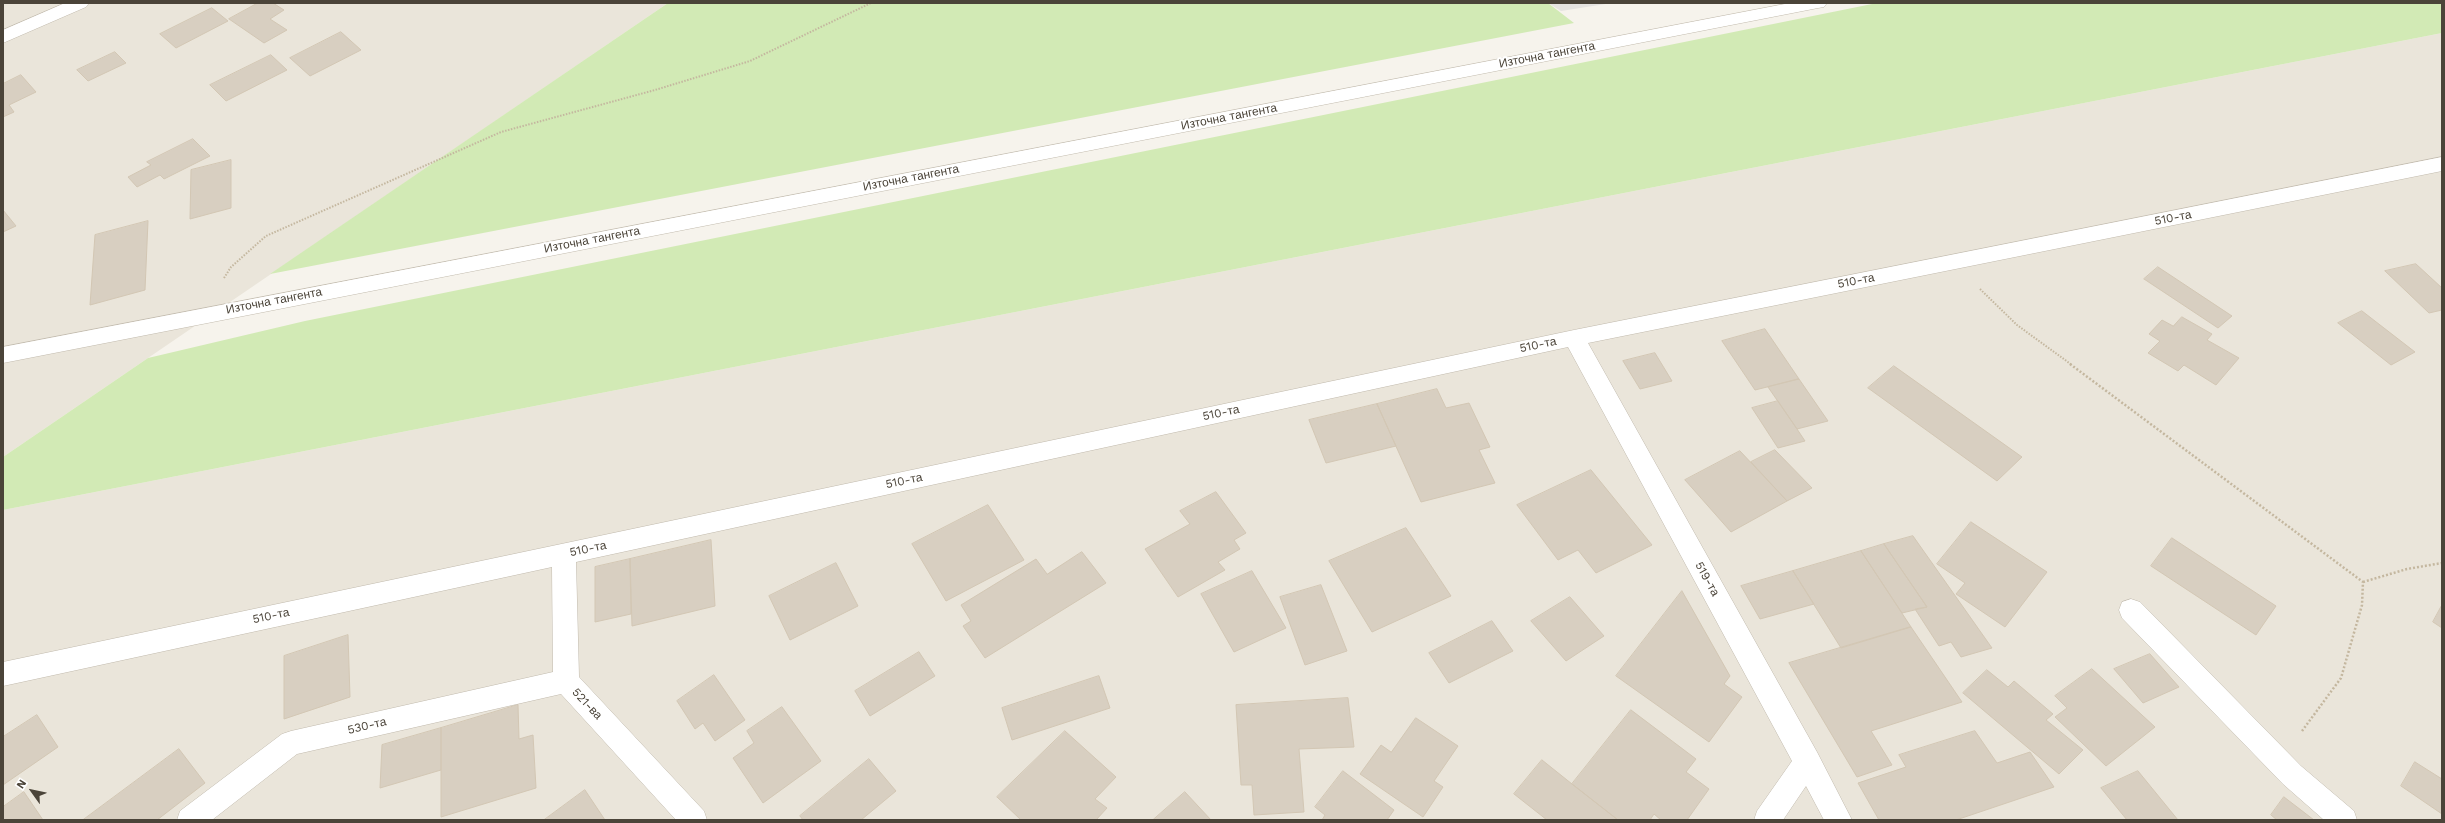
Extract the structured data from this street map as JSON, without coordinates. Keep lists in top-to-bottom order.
{
  "streets": {
    "street": [
      "Източна тангента",
      "510-та",
      "519-та",
      "521-ва",
      "530-та"
    ]
  },
  "crossings": [
    ["510-та", "519-та"],
    ["510-та", "521-ва"],
    ["521-ва", "530-та"]
  ],
  "north": "top left"
}
